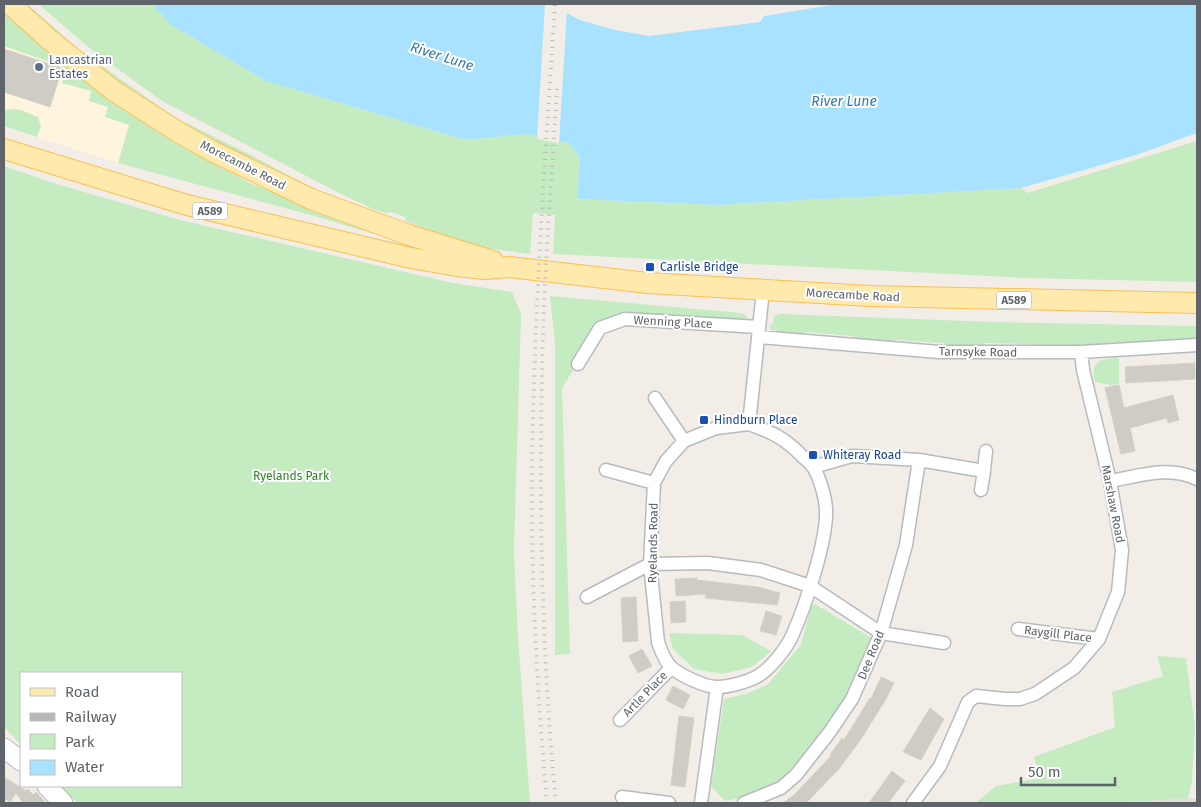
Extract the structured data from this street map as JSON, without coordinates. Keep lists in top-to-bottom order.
{
  "streets": {
    "main road": ["Morecambe Road", "A589"],
    "street": [
      "Wenning Place",
      "Tarnsyke Road",
      "Marshaw Road",
      "Ryelands Road",
      "Raygill Place",
      "Dee Road",
      "Artle Place"
    ]
  },
  "crossings": [
    ["Wenning Place", "Tarnsyke Road"],
    ["Tarnsyke Road", "Marshaw Road"],
    ["Marshaw Road", "Raygill Place"],
    ["Ryelands Road", "Artle Place"]
  ],
  "water": ["River Lune"],
  "parks": ["Ryelands Park"],
  "places": {
    "other": ["Lancastrian Estates"],
    "transit": ["Carlisle Bridge", "Hindburn Place", "Whiteray Road"]
  },
  "legend": [
    "Road",
    "Railway",
    "Park",
    "Water"
  ],
  "scale_bar": "50 m"
}
